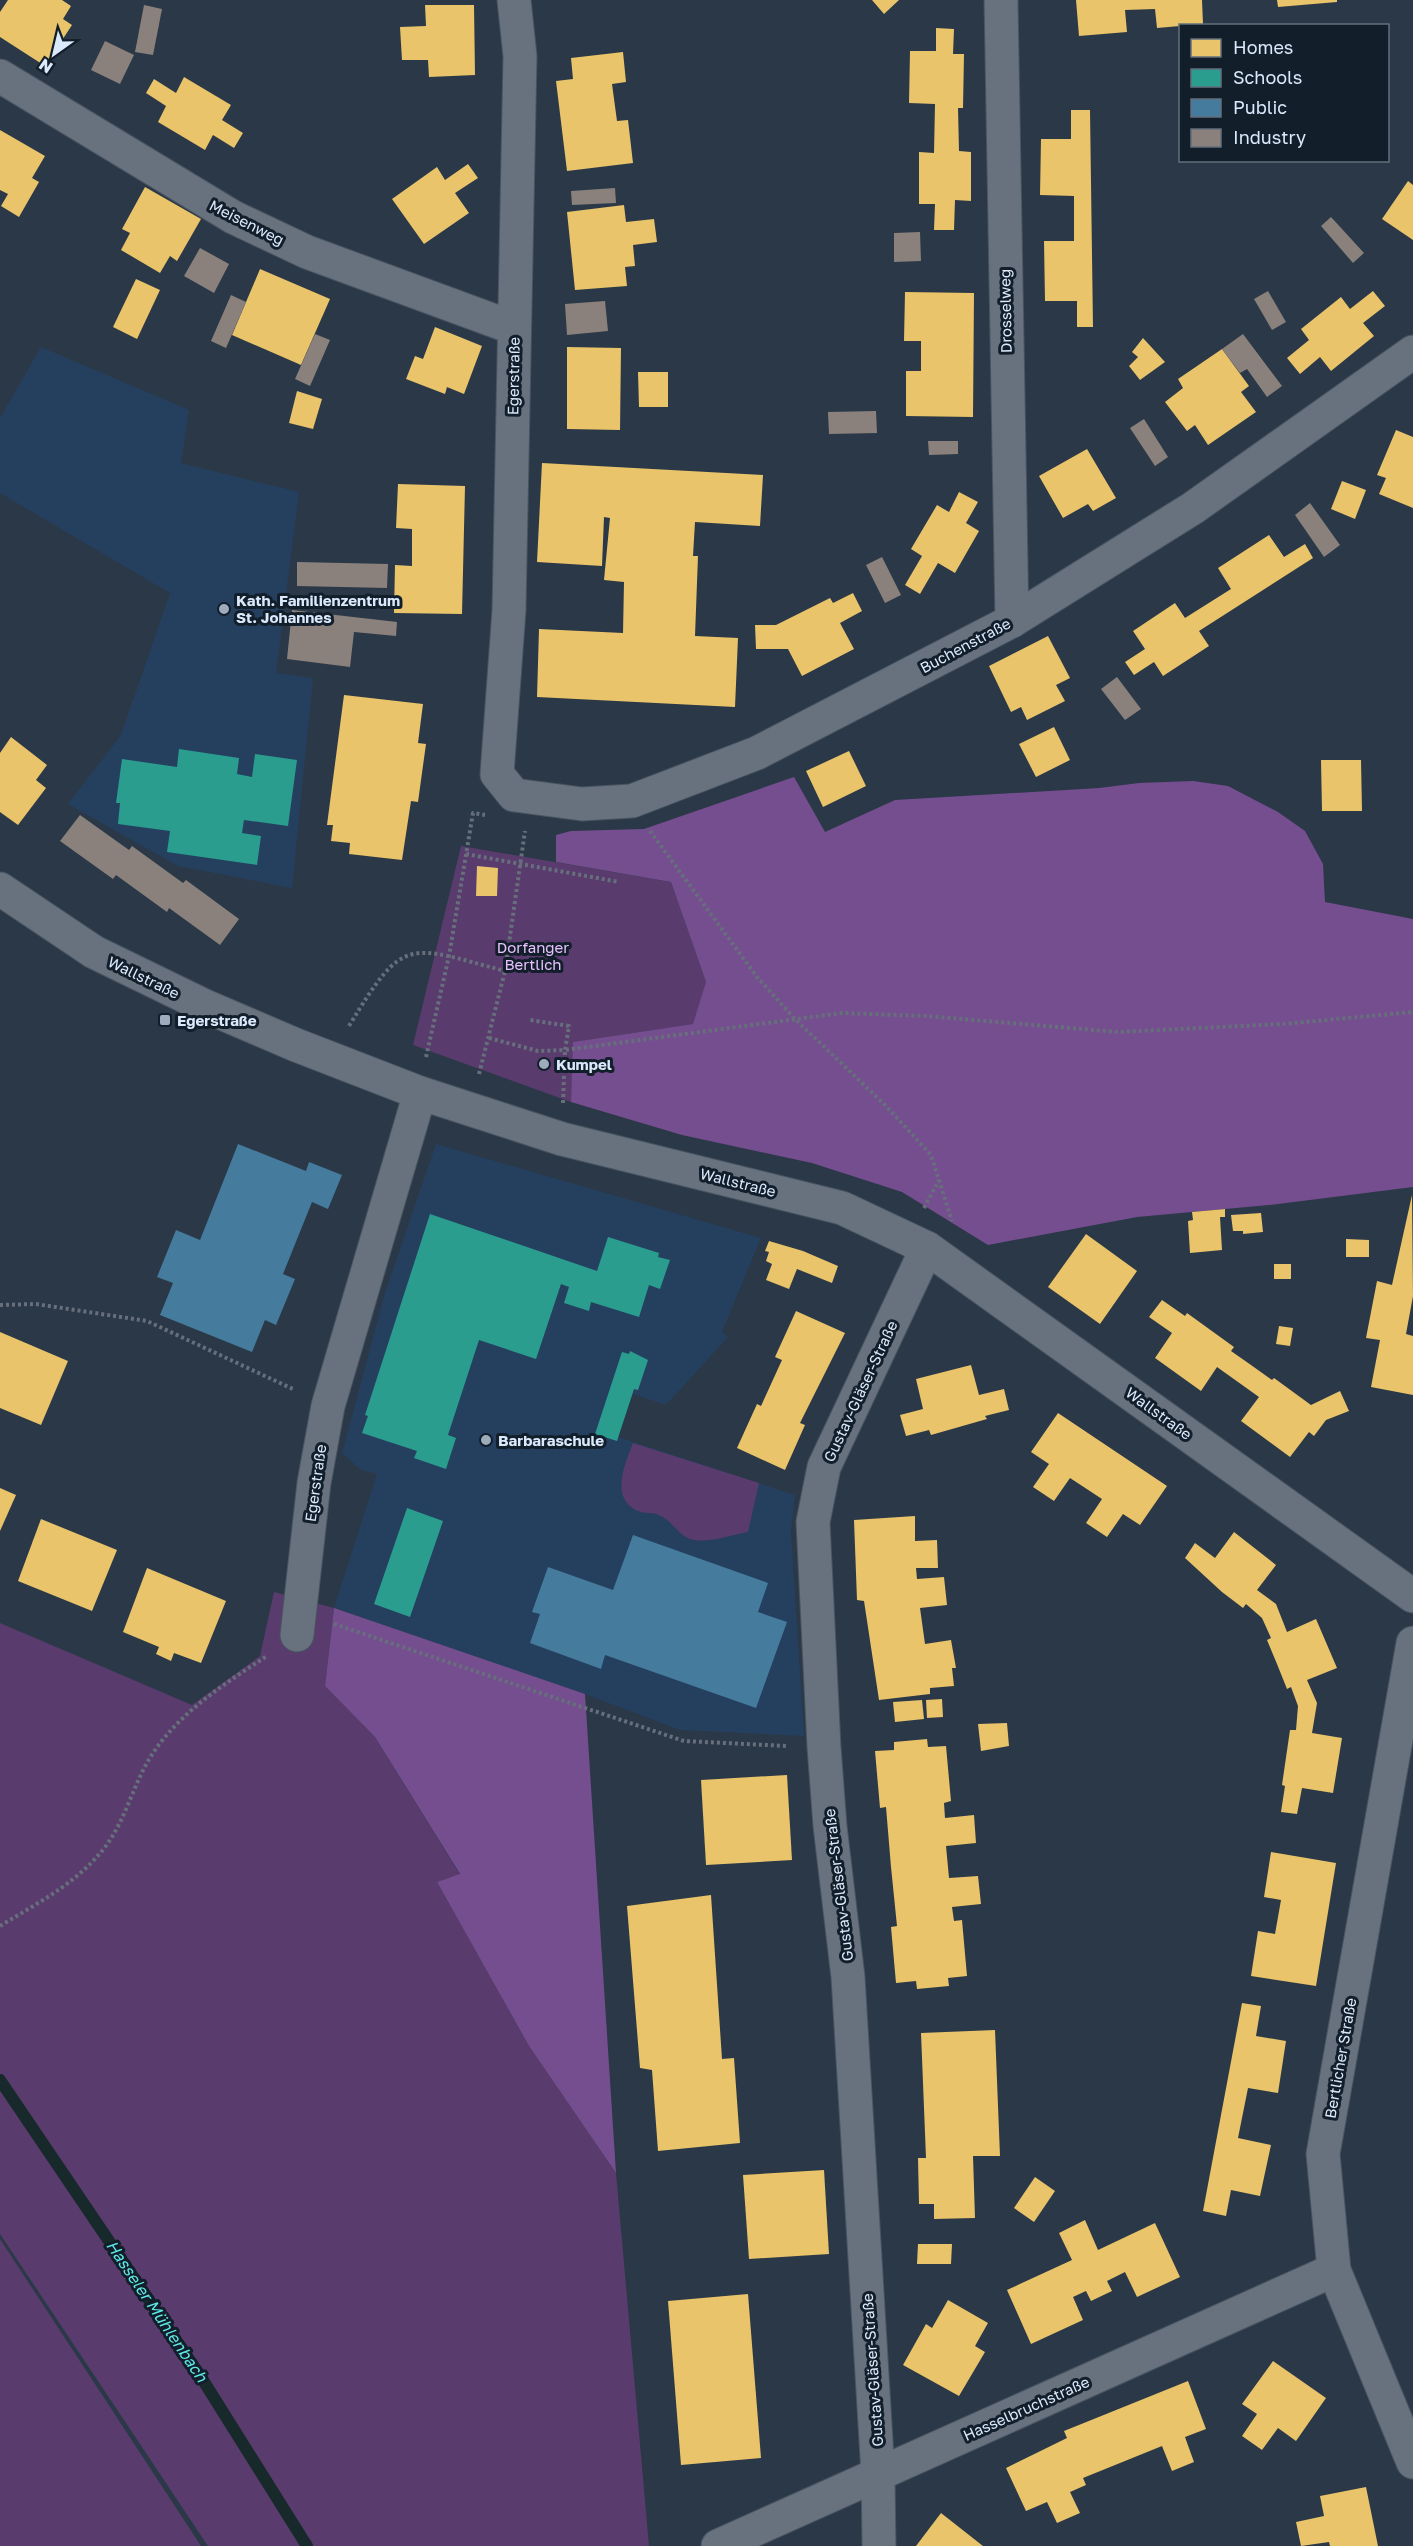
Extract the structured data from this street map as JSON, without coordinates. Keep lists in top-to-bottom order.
{
  "streets": {
    "street": [
      "Meisenweg",
      "Drosselweg",
      "Egerstraße",
      "Buchenstraße",
      "Wallstraße",
      "Gustav-Gläser-Straße",
      "Bertlicher Straße",
      "Hasselbruchstraße"
    ]
  },
  "crossings": [
    ["Meisenweg", "Egerstraße"],
    ["Drosselweg", "Buchenstraße"],
    ["Egerstraße", "Buchenstraße"],
    ["Egerstraße", "Wallstraße"],
    ["Wallstraße", "Gustav-Gläser-Straße"],
    ["Gustav-Gläser-Straße", "Hasselbruchstraße"],
    ["Bertlicher Straße", "Hasselbruchstraße"]
  ],
  "water": ["Hasseler Mühlenbach"],
  "parks": ["Dorfanger Bertlich"],
  "places": {
    "other": ["Kath. Familienzentrum St. Johannes", "Kumpel", "Barbaraschule"],
    "transit": ["Egerstraße"]
  },
  "legend": [
    "Homes",
    "Schools",
    "Public",
    "Industry"
  ],
  "north": "bottom left"
}
